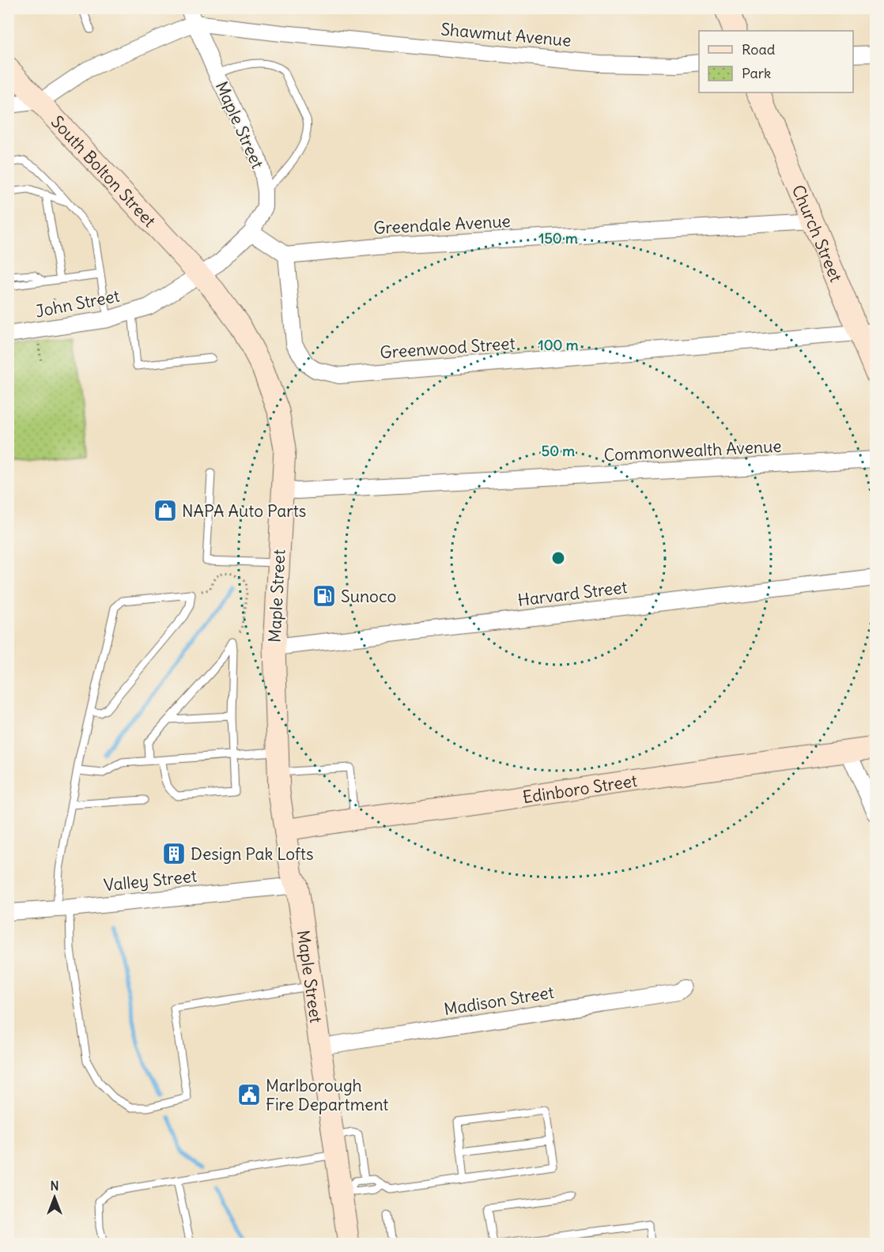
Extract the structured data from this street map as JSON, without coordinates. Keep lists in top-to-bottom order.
{
  "streets": {
    "main road": [
      "Maple Street",
      "South Bolton Street",
      "Church Street",
      "Edinboro Street"
    ],
    "street": [
      "Shawmut Avenue",
      "Greendale Avenue",
      "John Street",
      "Greenwood Street",
      "Commonwealth Avenue",
      "Harvard Street",
      "Valley Street",
      "Madison Street"
    ]
  },
  "crossings": [
    ["Shawmut Avenue", "Maple Street"],
    ["Maple Street", "South Bolton Street"],
    ["Maple Street", "John Street"],
    ["Maple Street", "Commonwealth Avenue"],
    ["Maple Street", "Harvard Street"],
    ["Maple Street", "Edinboro Street"],
    ["Maple Street", "Valley Street"],
    ["Maple Street", "Madison Street"],
    ["South Bolton Street", "John Street"],
    ["Greendale Avenue", "Church Street"],
    ["Greendale Avenue", "Greenwood Street"],
    ["Church Street", "Greenwood Street"]
  ],
  "places": {
    "shop": ["NAPA Auto Parts"],
    "fuel station": ["Sunoco"],
    "building": ["Design Pak Lofts"],
    "public building": ["Marlborough Fire Department"]
  },
  "legend": ["Road", "Park"],
  "north": "top",
  "rings": ["150 m", "100 m", "50 m"]
}
